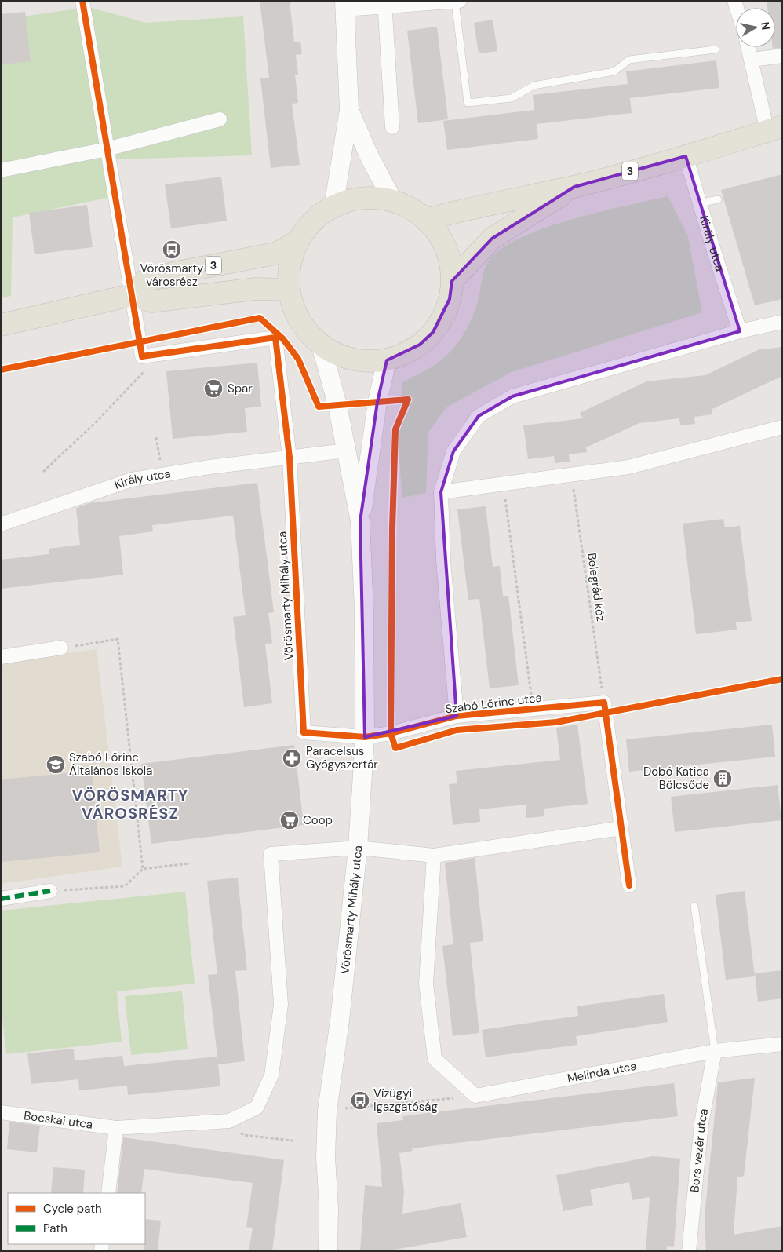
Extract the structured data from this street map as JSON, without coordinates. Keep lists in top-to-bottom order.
{
  "streets": {
    "main road": ["3", "Vörösmarty Mihály utca"],
    "street": [
      "Király utca",
      "Szabó Lőrinc utca",
      "Melinda utca",
      "Bocskai utca",
      "Bors vezér utca"
    ],
    "path": ["Belegrád köz"]
  },
  "crossings": [
    ["3", "Király utca"],
    ["3", "Vörösmarty Mihály utca"],
    ["Király utca", "Vörösmarty Mihály utca"],
    ["Belegrád köz", "Szabó Lőrinc utca"],
    ["Vörösmarty Mihály utca", "Szabó Lőrinc utca"],
    ["Melinda utca", "Bors vezér utca"]
  ],
  "districts": ["VÖRÖSMARTY VÁROSRÉSZ"],
  "places": {
    "bus stop": ["Vörösmarty városrész", "Vízügyi Igazgatóság"],
    "supermarket": ["Spar", "Coop"],
    "pharmacy": ["Paracelsus Gyógyszertár"],
    "school or university": ["Szabó Lőrinc Általános Iskola"],
    "building": ["Dobó Katica Bölcsőde"]
  },
  "legend": ["Cycle path", "Path"],
  "north": "right"
}
